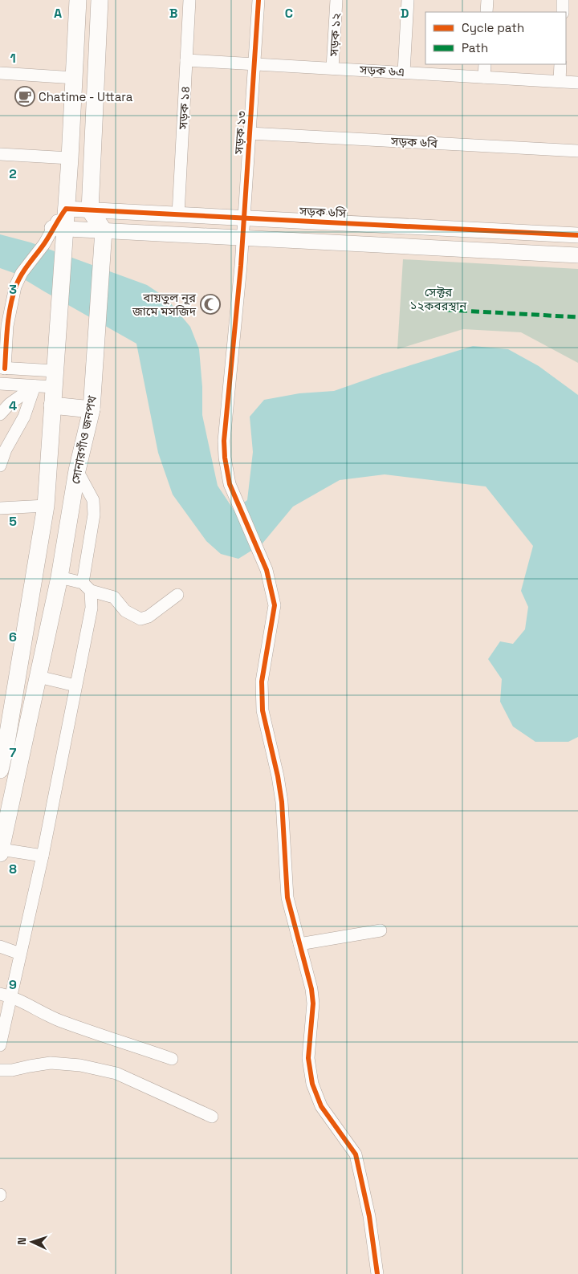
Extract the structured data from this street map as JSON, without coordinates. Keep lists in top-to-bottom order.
{
  "streets": {
    "main road": ["সোনারগাঁও জনপথ"],
    "street": [
      "সড়ক ১২",
      "সড়ক ৬এ",
      "সড়ক ১৪",
      "সড়ক ১৩",
      "সড়ক ৬বি",
      "সড়ক ৬সি"
    ]
  },
  "crossings": [
    ["সড়ক ১২", "সড়ক ৬এ"],
    ["সড়ক ৬এ", "সড়ক ১৪"],
    ["সড়ক ৬এ", "সড়ক ১৩"],
    ["সড়ক ১৪", "সড়ক ৬সি"],
    ["সড়ক ১৩", "সড়ক ৬বি"],
    ["সড়ক ১৩", "সড়ক ৬সি"]
  ],
  "parks": ["সেক্টর ১২কবরস্থান"],
  "places": {
    "cafe": ["Chatime - Uttara"],
    "mosque": ["বায়তুল নূর জামে মসজিদ"]
  },
  "legend": ["Cycle path", "Path"],
  "north": "left",
  "grid": {
    "columns": [
      "A",
      "B",
      "C",
      "D"
    ],
    "rows": [
      "1",
      "2",
      "3",
      "4",
      "5",
      "6",
      "7",
      "8",
      "9"
    ]
  }
}
